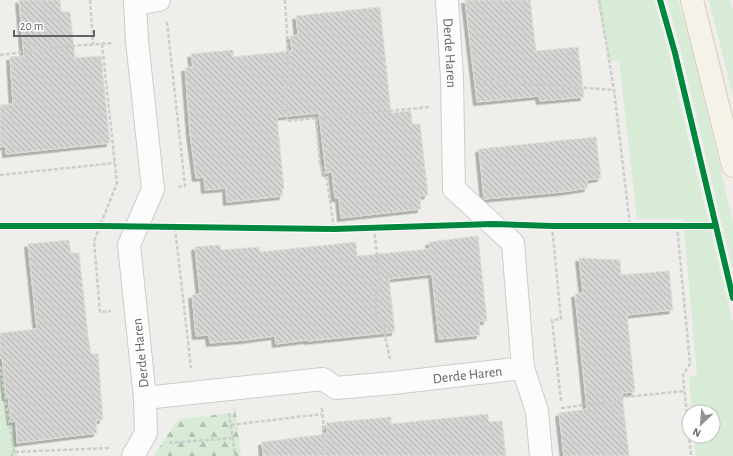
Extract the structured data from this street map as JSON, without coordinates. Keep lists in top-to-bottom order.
{
  "streets": {
    "street": ["Derde Haren"]
  },
  "scale_bar": "20 m",
  "north": "bottom left"
}
